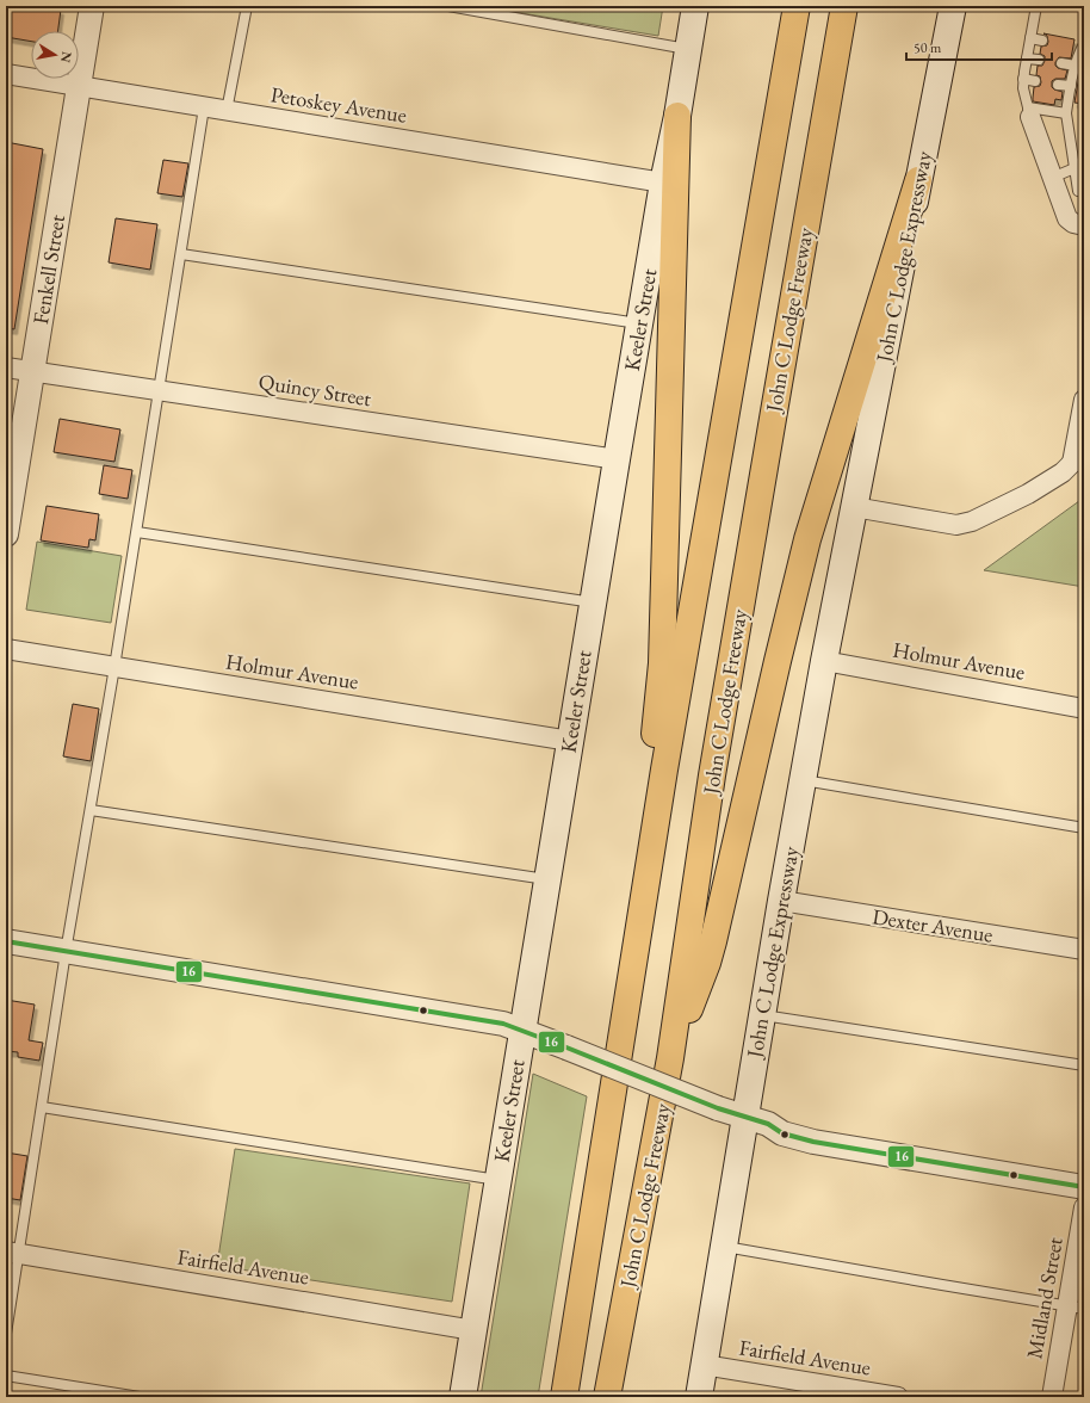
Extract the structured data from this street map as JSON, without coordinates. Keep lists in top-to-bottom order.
{
  "streets": {
    "highway": ["John C Lodge Freeway"],
    "main road": ["John C Lodge Expressway", "Keeler Street"],
    "street": [
      "Petoskey Avenue",
      "Fenkell Street",
      "Quincy Street",
      "Holmur Avenue",
      "Dexter Avenue",
      "Fairfield Avenue",
      "Midland Street"
    ]
  },
  "crossings": [
    ["Petoskey Avenue", "Fenkell Street"],
    ["Petoskey Avenue", "Keeler Street"],
    ["John C Lodge Expressway", "Holmur Avenue"],
    ["John C Lodge Expressway", "Dexter Avenue"],
    ["John C Lodge Expressway", "Fairfield Avenue"],
    ["Fenkell Street", "Quincy Street"],
    ["Keeler Street", "Quincy Street"],
    ["Keeler Street", "Holmur Avenue"],
    ["Keeler Street", "Fairfield Avenue"]
  ],
  "lines": ["transit line 16"],
  "scale_bar": "50 m",
  "north": "right"
}
